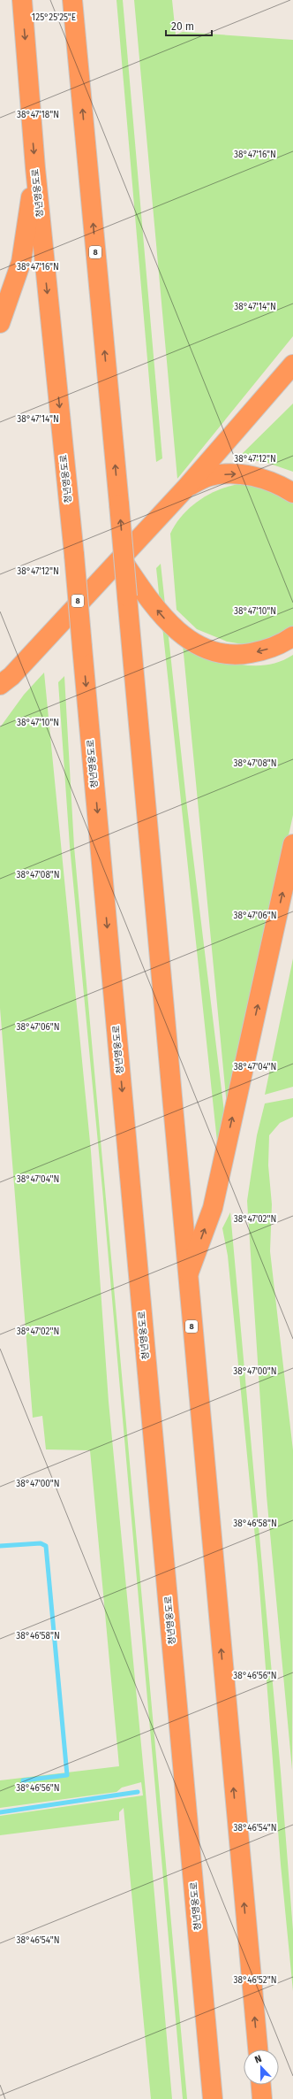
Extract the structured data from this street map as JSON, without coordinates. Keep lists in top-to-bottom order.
{
  "streets": {
    "highway": ["청년영웅도로", "8"]
  },
  "scale_bar": "20 m",
  "north": "top",
  "coordinates": [
    "125°25'25\"E",
    "38°47'18\"N",
    "38°47'16\"N",
    "38°47'14\"N",
    "38°47'12\"N",
    "38°47'10\"N",
    "38°47'08\"N",
    "38°47'06\"N",
    "38°47'04\"N",
    "38°47'02\"N",
    "38°47'00\"N",
    "38°46'58\"N",
    "38°46'56\"N",
    "38°46'54\"N",
    "38°46'52\"N"
  ]
}
